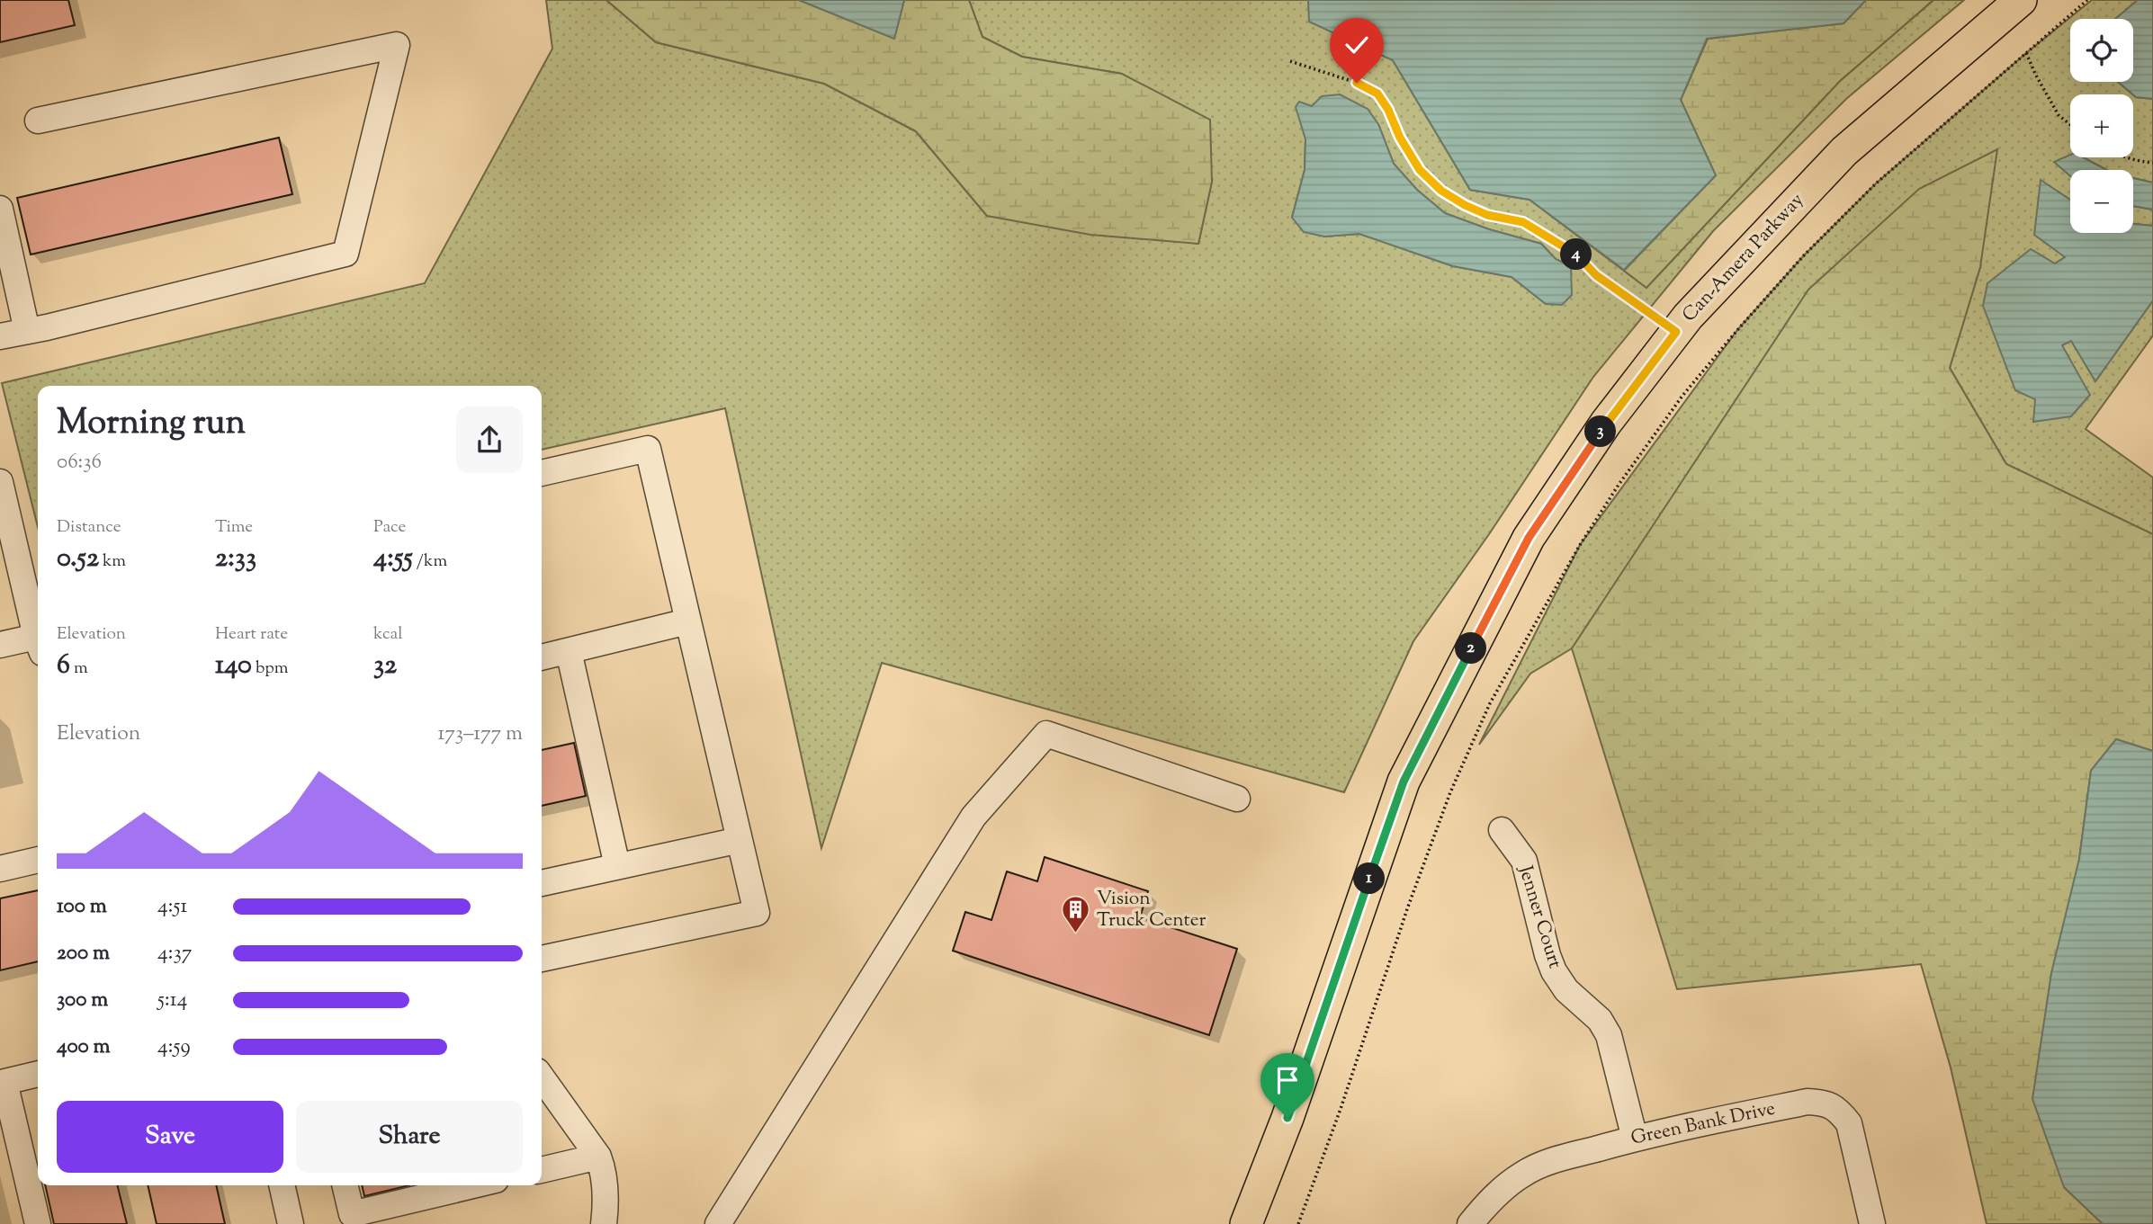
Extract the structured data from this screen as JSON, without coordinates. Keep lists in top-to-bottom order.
{
  "streets": {
    "main road": ["Can-Amera Parkway"],
    "street": ["Jenner Court", "Green Bank Drive"]
  },
  "crossings": [
    ["Jenner Court", "Green Bank Drive"]
  ],
  "places": {
    "building": ["Vision Truck Center"]
  },
  "page": {
    "map_buttons": ["+", "−"],
    "pins": [
      "4",
      "3",
      "2",
      "1"
    ],
    "heading": ["Morning run", "06:36"],
    "stats": [
      ["Distance", "0.52 km"],
      ["Time", "2:33"],
      ["Pace", "4:55 /km"],
      ["Elevation", "6 m"],
      ["Heart rate", "140 bpm"],
      ["kcal", "32"]
    ],
    "chart": ["Elevation", "173–177 m"],
    "list": [
      {
        "name": "100 m",
        "note": "4:51"
      },
      {
        "name": "200 m",
        "note": "4:37"
      },
      {
        "name": "300 m",
        "note": "5:14"
      },
      {
        "name": "400 m",
        "note": "4:59"
      }
    ],
    "buttons": ["Save", "Share"]
  }
}
